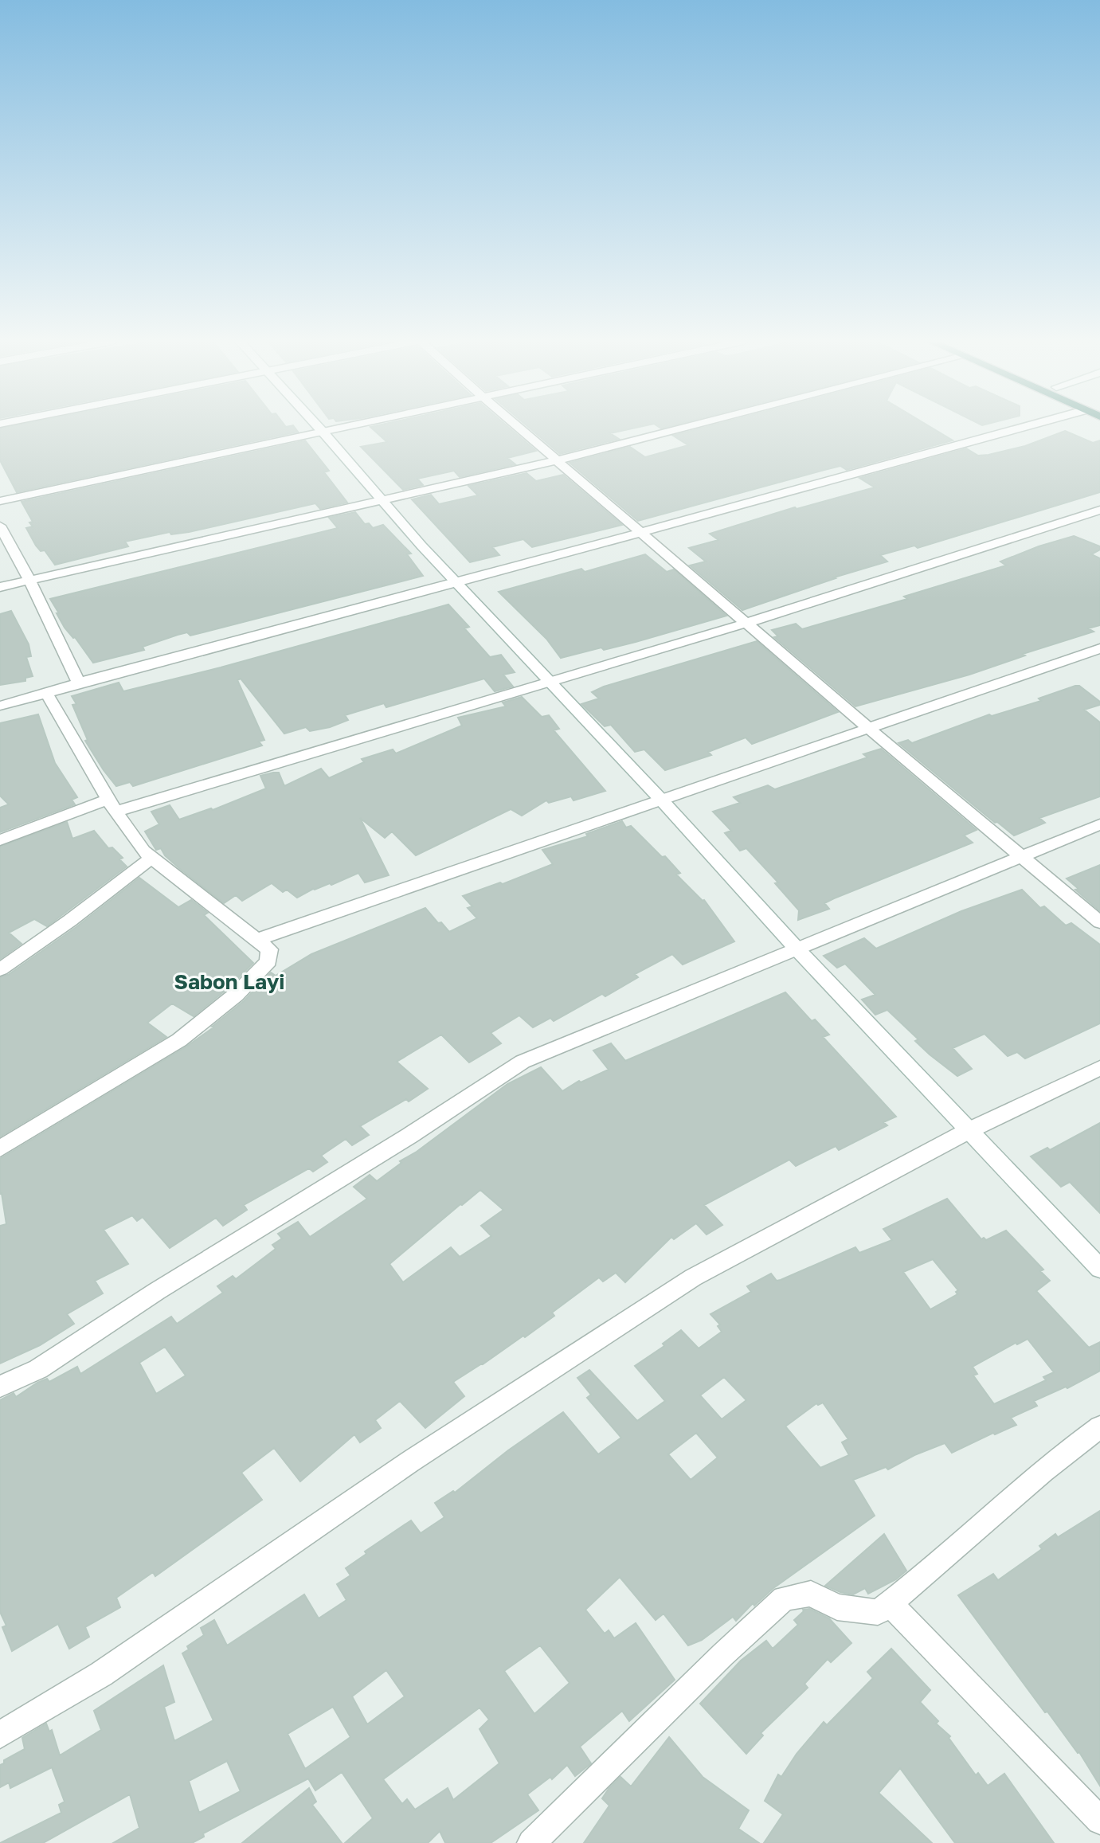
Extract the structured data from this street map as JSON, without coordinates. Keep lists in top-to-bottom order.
{
  "districts": ["Sabon Layi"]
}
